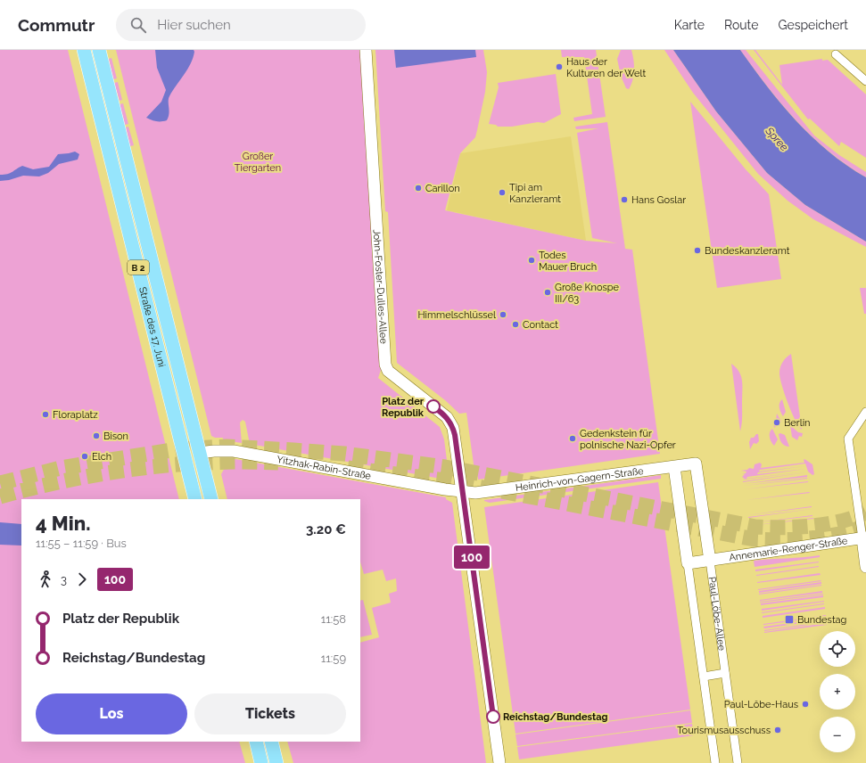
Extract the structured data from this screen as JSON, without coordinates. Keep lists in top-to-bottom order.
{
  "streets": {
    "main road": ["B 2", "Straße des 17. Juni"],
    "street": [
      "John-Foster-Dulles-Allee",
      "Yitzhak-Rabin-Straße",
      "Heinrich-von-Gagern-Straße",
      "Annemarie-Renger-Straße",
      "Paul-Löbe-Allee"
    ]
  },
  "crossings": [
    ["John-Foster-Dulles-Allee", "Yitzhak-Rabin-Straße"],
    ["John-Foster-Dulles-Allee", "Heinrich-von-Gagern-Straße"],
    ["Straße des 17. Juni", "Yitzhak-Rabin-Straße"],
    ["Yitzhak-Rabin-Straße", "Heinrich-von-Gagern-Straße"],
    ["Heinrich-von-Gagern-Straße", "Paul-Löbe-Allee"],
    ["Annemarie-Renger-Straße", "Paul-Löbe-Allee"]
  ],
  "water": ["Spree"],
  "parks": ["Großer Tiergarten"],
  "places": {
    "other": [
      "Haus der Kulturen der Welt",
      "Carillon",
      "Tipi am Kanzleramt",
      "Hans Goslar",
      "Bundeskanzleramt",
      "Todes Mauer Bruch",
      "Große Knospe III/63",
      "Himmelschlüssel",
      "Contact",
      "Platz der Republik",
      "Floraplatz",
      "Berlin",
      "Bison",
      "Gedenkstein für polnische Nazi-Opfer",
      "Elch",
      "Paul-Löbe-Haus",
      "Reichstag/Bundestag",
      "Tourismusausschuss"
    ],
    "transit": ["Bundestag"]
  },
  "lines": ["bus line 100"],
  "page": {
    "header": "Commutr",
    "search": "Hier suchen",
    "nav": ["Karte", "Route", "Gespeichert"],
    "on_map": "100",
    "heading": ["4 Min.", "11:55 – 11:59 · Bus", "3.20 €"],
    "legs": ["3", "100"],
    "list": [
      {
        "name": "Platz der Republik",
        "value": "11:58"
      },
      {
        "name": "Reichstag/Bundestag",
        "value": "11:59"
      }
    ],
    "map_buttons": ["+", "−"],
    "buttons": ["Los", "Tickets"]
  }
}
